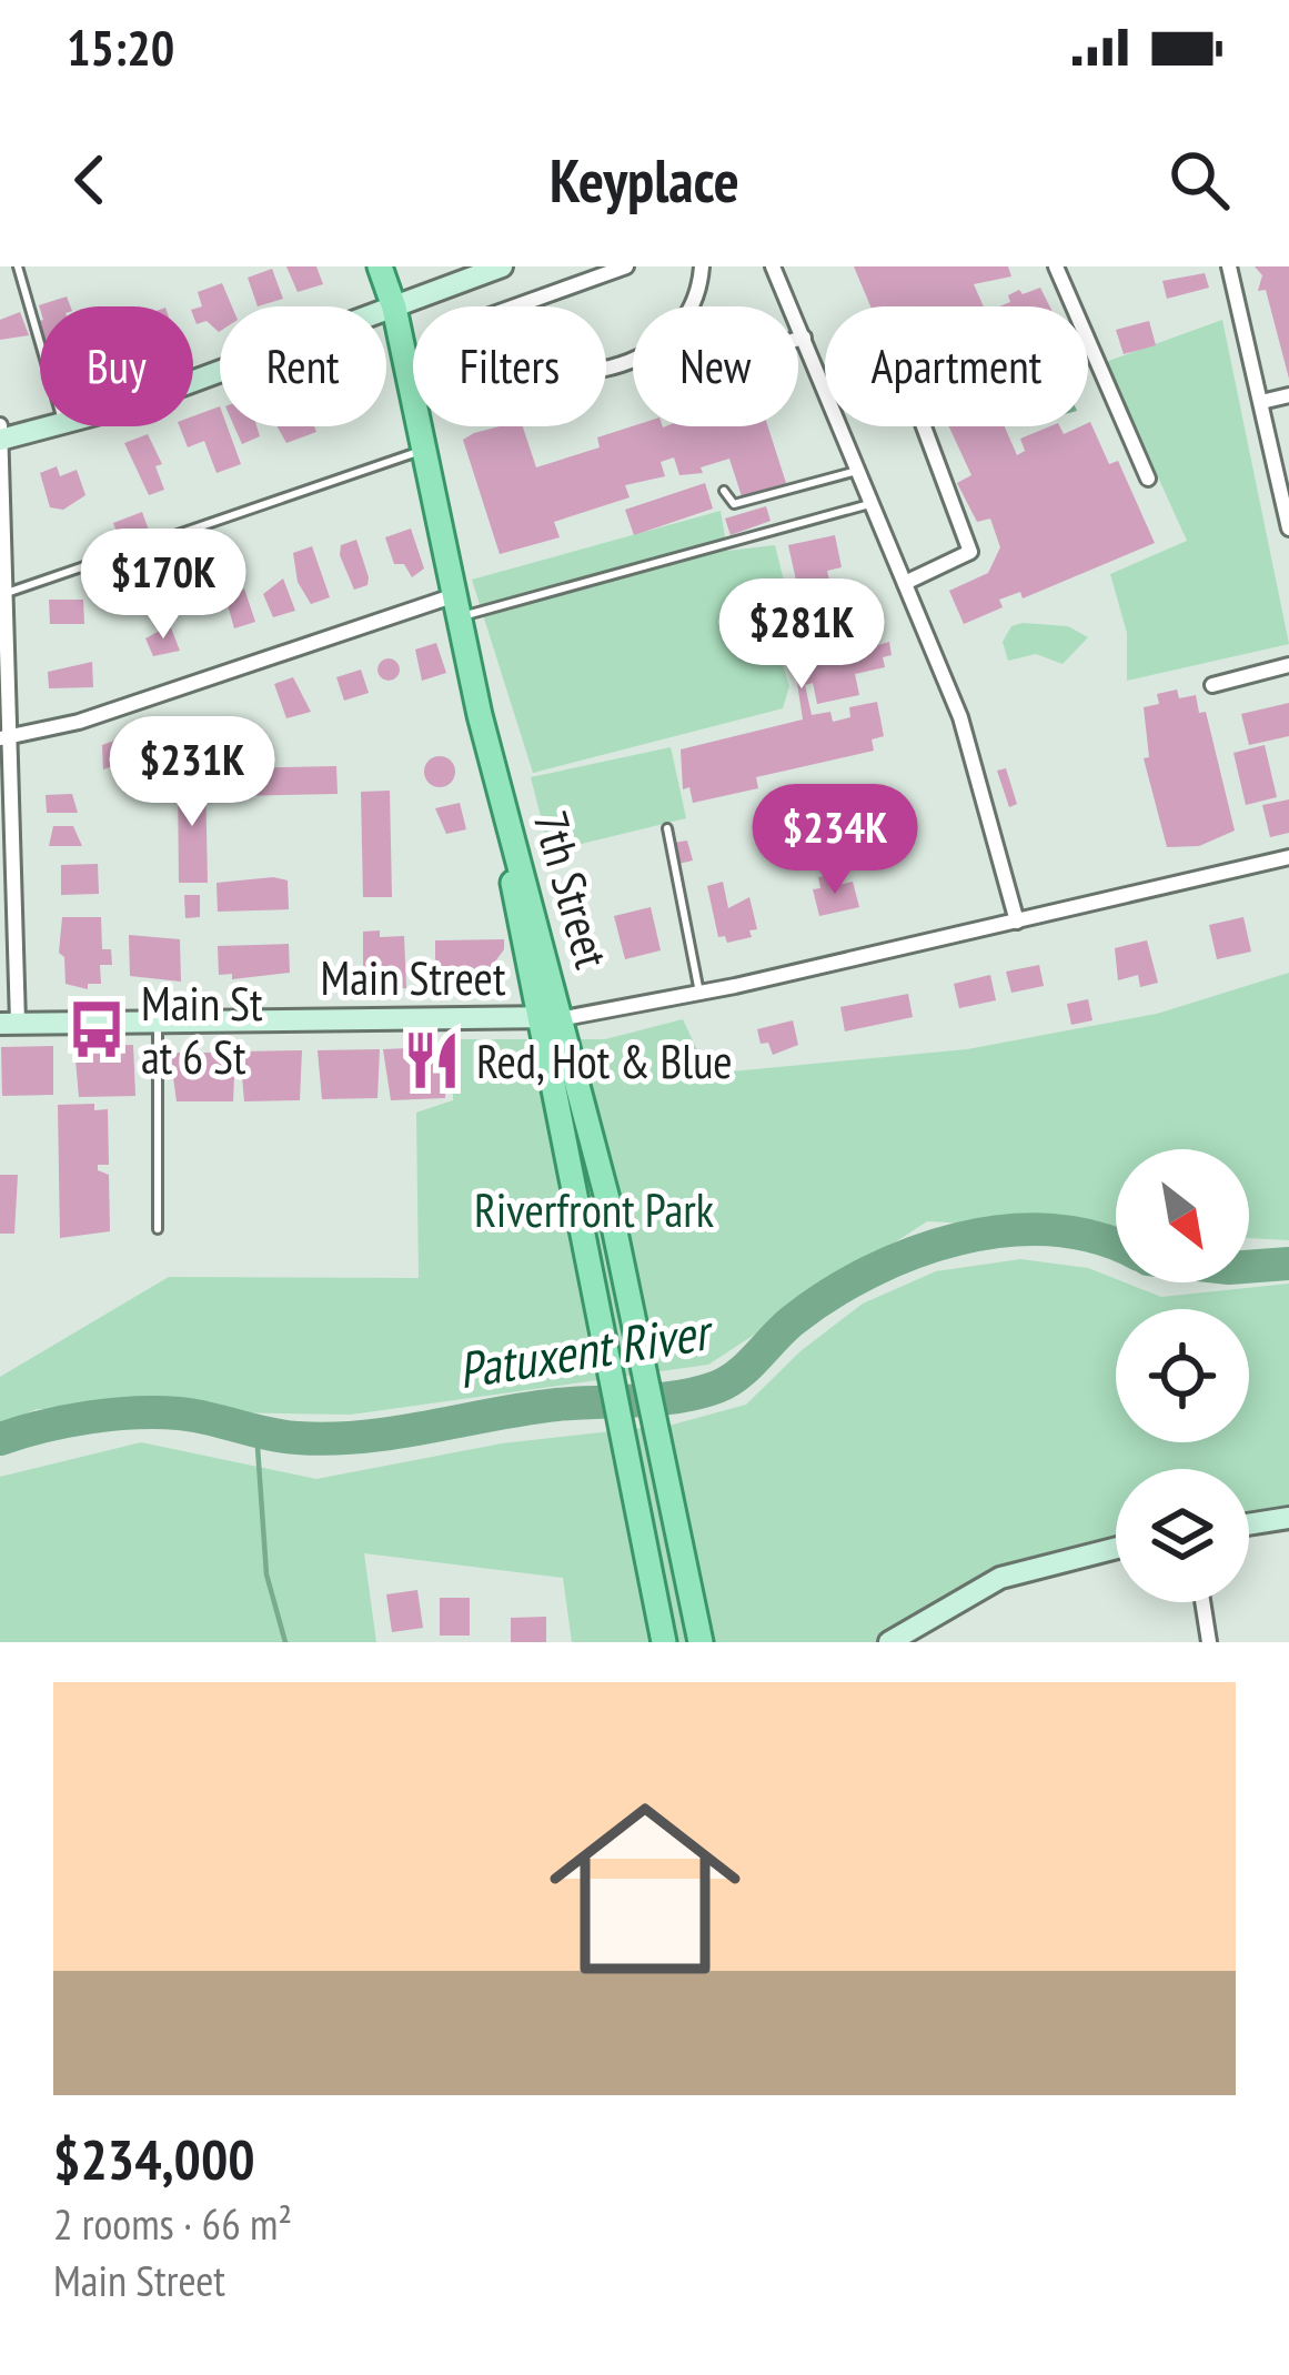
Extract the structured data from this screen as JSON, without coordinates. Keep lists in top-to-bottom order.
{
  "streets": {
    "main road": ["7th Street"],
    "street": ["Main Street"]
  },
  "crossings": [
    ["7th Street", "Main Street"]
  ],
  "water": ["Patuxent River"],
  "parks": ["Riverfront Park"],
  "places": {
    "bus stop": ["Main St at 6 St"],
    "restaurant": ["Red, Hot & Blue"]
  },
  "north": "bottom right",
  "page": {
    "status": "15:20",
    "header": "Keyplace",
    "chip": [
      "Buy",
      "Rent",
      "Filters",
      "New",
      "Apartment"
    ],
    "price": [
      "$170K",
      "$281K",
      "$231K",
      "$234K"
    ],
    "list": [
      {
        "name": "$234,000",
        "note": "2 rooms · 66 m² · Main Street"
      }
    ]
  }
}
